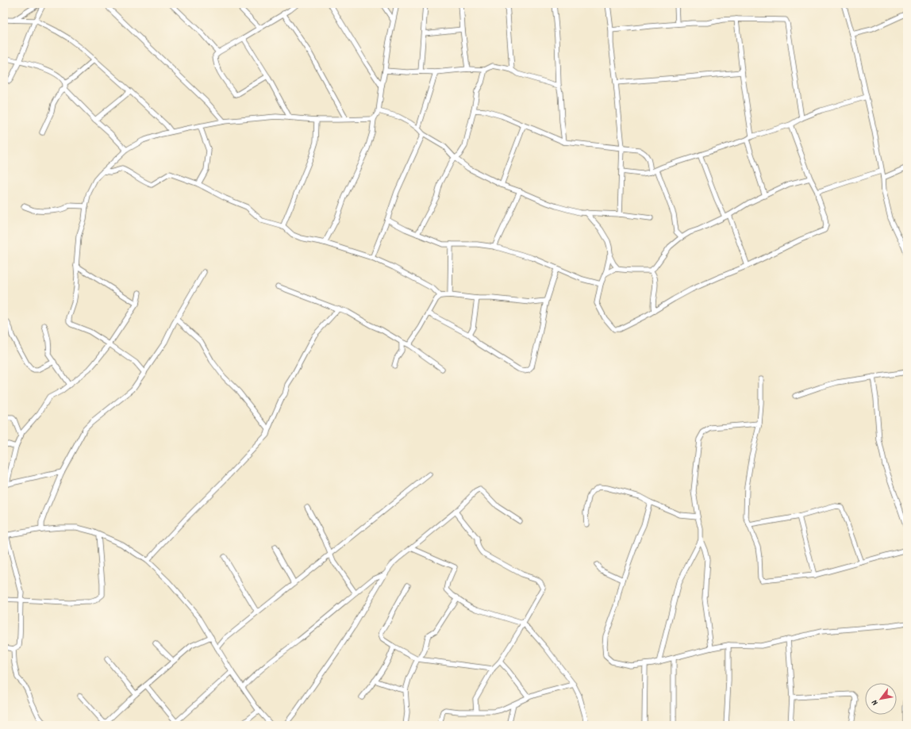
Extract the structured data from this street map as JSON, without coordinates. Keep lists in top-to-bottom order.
{
  "north": "bottom left"
}
